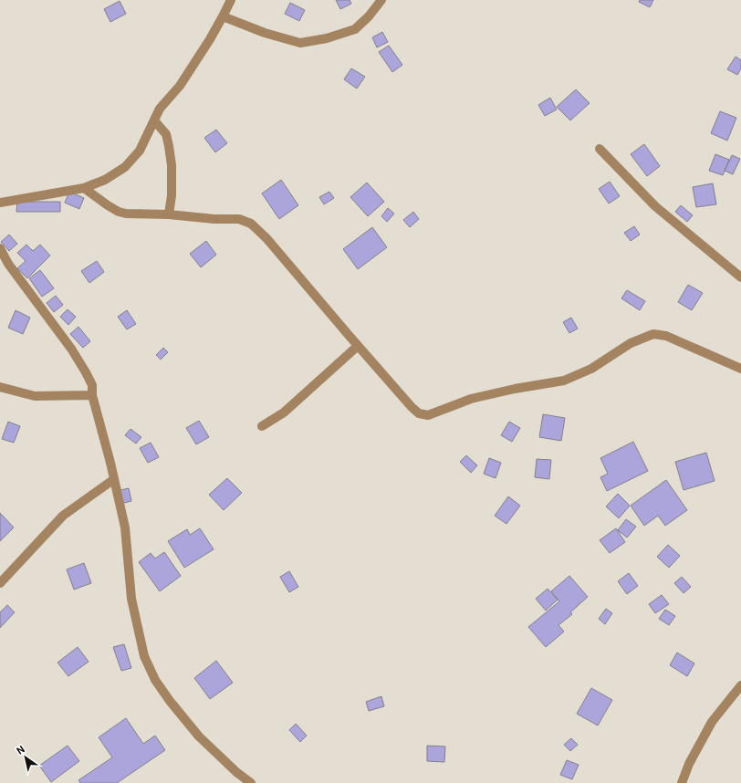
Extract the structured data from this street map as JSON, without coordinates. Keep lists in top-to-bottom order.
{
  "north": "top left"
}
